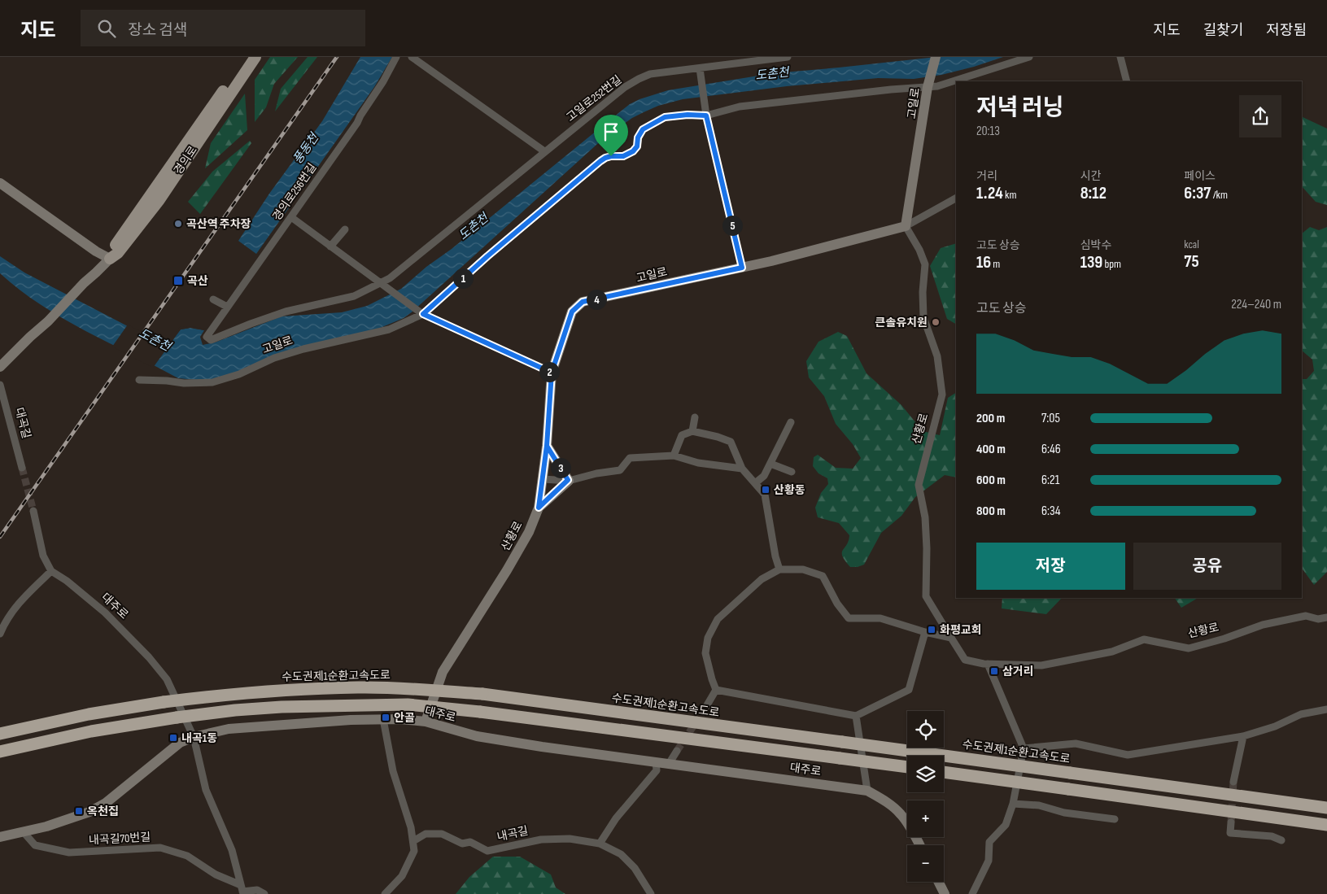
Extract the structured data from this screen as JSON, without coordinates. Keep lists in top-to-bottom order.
{
  "streets": {
    "highway": ["수도권제1순환고속도로"],
    "main road": ["경의로"],
    "street": [
      "고일로252번길",
      "고일로",
      "경의로256번길",
      "대곡길",
      "산황로",
      "대주로",
      "내곡길",
      "내곡길70번길"
    ]
  },
  "crossings": [
    ["고일로252번길", "경의로256번길"],
    ["고일로", "산황로"],
    ["산황로", "대주로"],
    ["대주로", "내곡길70번길"]
  ],
  "water": ["도촌천", "풍동천"],
  "places": {
    "other": ["곡산역 주차장", "큰솔유치원"],
    "transit": [
      "곡산",
      "산황동",
      "화평교회",
      "삼거리",
      "안골",
      "내곡1동",
      "옥천집"
    ]
  },
  "page": {
    "header": "지도",
    "search": "장소 검색",
    "nav": ["지도", "길찾기", "저장됨"],
    "heading": ["저녁 러닝", "20:13"],
    "stats": [
      ["거리", "1.24 km"],
      ["시간", "8:12"],
      ["페이스", "6:37 /km"],
      ["고도 상승", "16 m"],
      ["심박수", "139 bpm"],
      ["kcal", "75"]
    ],
    "pins": [
      "5",
      "1",
      "4",
      "2",
      "3"
    ],
    "chart": ["고도 상승", "224–240 m"],
    "list": [
      {
        "name": "200 m",
        "note": "7:05"
      },
      {
        "name": "400 m",
        "note": "6:46"
      },
      {
        "name": "600 m",
        "note": "6:21"
      },
      {
        "name": "800 m",
        "note": "6:34"
      }
    ],
    "buttons": ["저장", "공유"],
    "map_buttons": ["+", "−"]
  }
}
